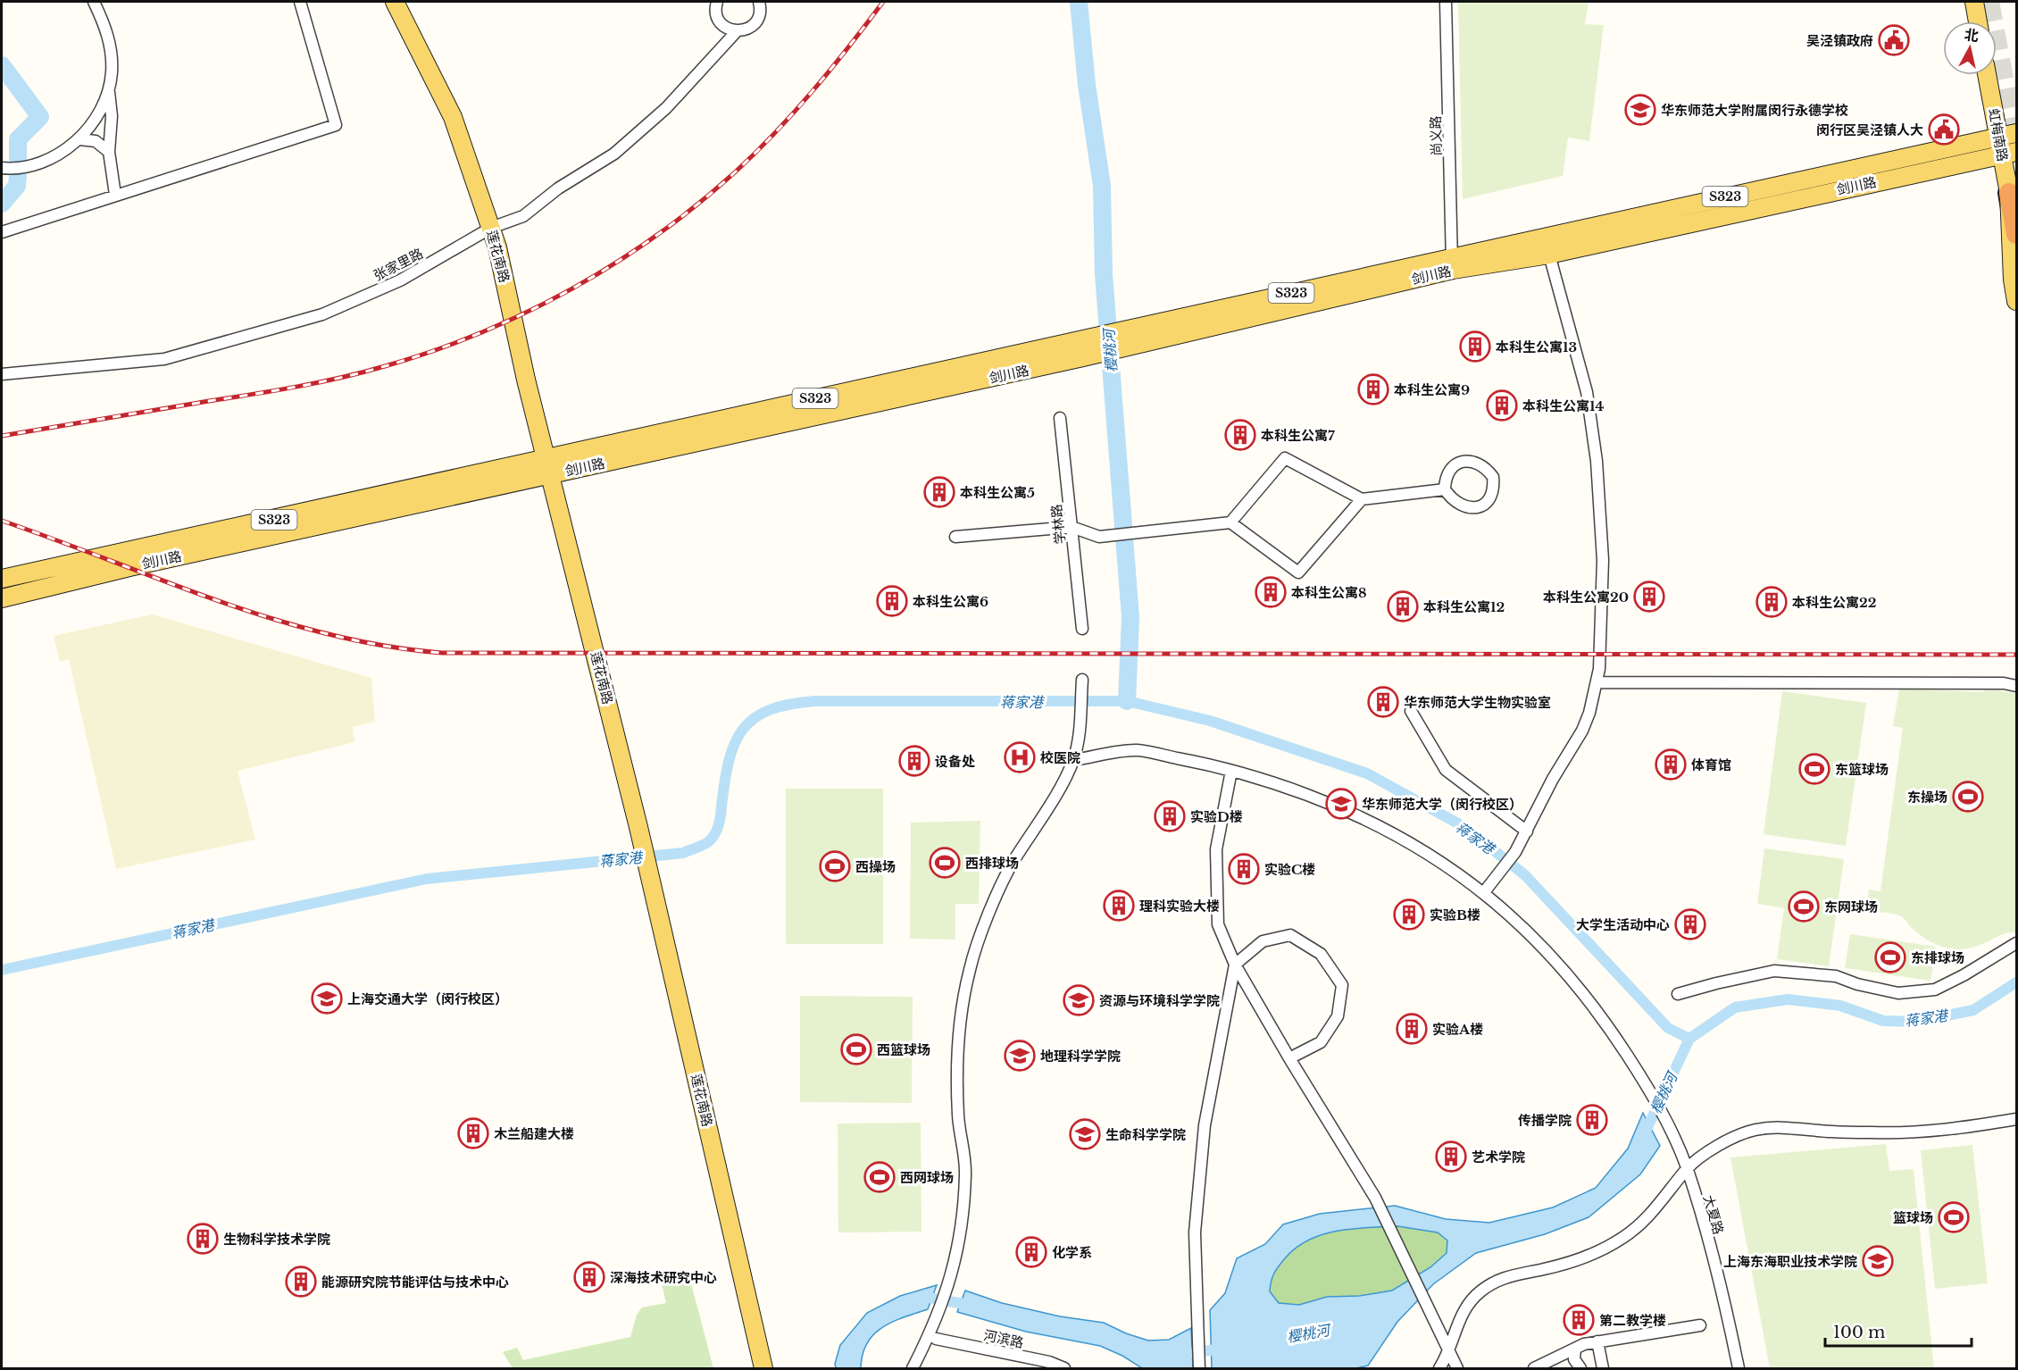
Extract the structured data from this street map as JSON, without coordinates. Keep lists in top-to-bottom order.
{
  "streets": {
    "main road": [
      "虹梅南路",
      "剑川路",
      "S323",
      "莲花南路"
    ],
    "street": [
      "尚义路",
      "张家里路",
      "学林路",
      "大夏路",
      "河滨路"
    ]
  },
  "crossings": [
    ["虹梅南路", "剑川路"],
    ["尚义路", "剑川路"],
    ["剑川路", "莲花南路"],
    ["莲花南路", "张家里路"]
  ],
  "water": ["樱桃河", "蒋家港"],
  "places": {
    "public building": ["吴泾镇政府", "闵行区吴泾镇人大"],
    "school or university": [
      "华东师范大学附属闵行永德学校",
      "华东师范大学（闵行校区）",
      "上海交通大学（闵行校区）",
      "资源与环境科学学院",
      "地理科学学院",
      "生命科学学院",
      "上海东海职业技术学院"
    ],
    "building": [
      "本科生公寓13",
      "本科生公寓9",
      "本科生公寓14",
      "本科生公寓7",
      "本科生公寓5",
      "本科生公寓8",
      "本科生公寓20",
      "本科生公寓6",
      "本科生公寓22",
      "本科生公寓12",
      "华东师范大学生物实验室",
      "设备处",
      "体育馆",
      "实验D楼",
      "实验C楼",
      "理科实验大楼",
      "实验B楼",
      "大学生活动中心",
      "实验A楼",
      "传播学院",
      "木兰船建大楼",
      "艺术学院",
      "生物科学技术学院",
      "化学系",
      "深海技术研究中心",
      "能源研究院节能评估与技术中心",
      "第二教学楼"
    ],
    "hospital": ["校医院"],
    "sports": [
      "东篮球场",
      "东操场",
      "西排球场",
      "西操场",
      "东网球场",
      "东排球场",
      "西篮球场",
      "西网球场",
      "篮球场"
    ]
  },
  "scale_bar": "100 m",
  "north": "top"
}
